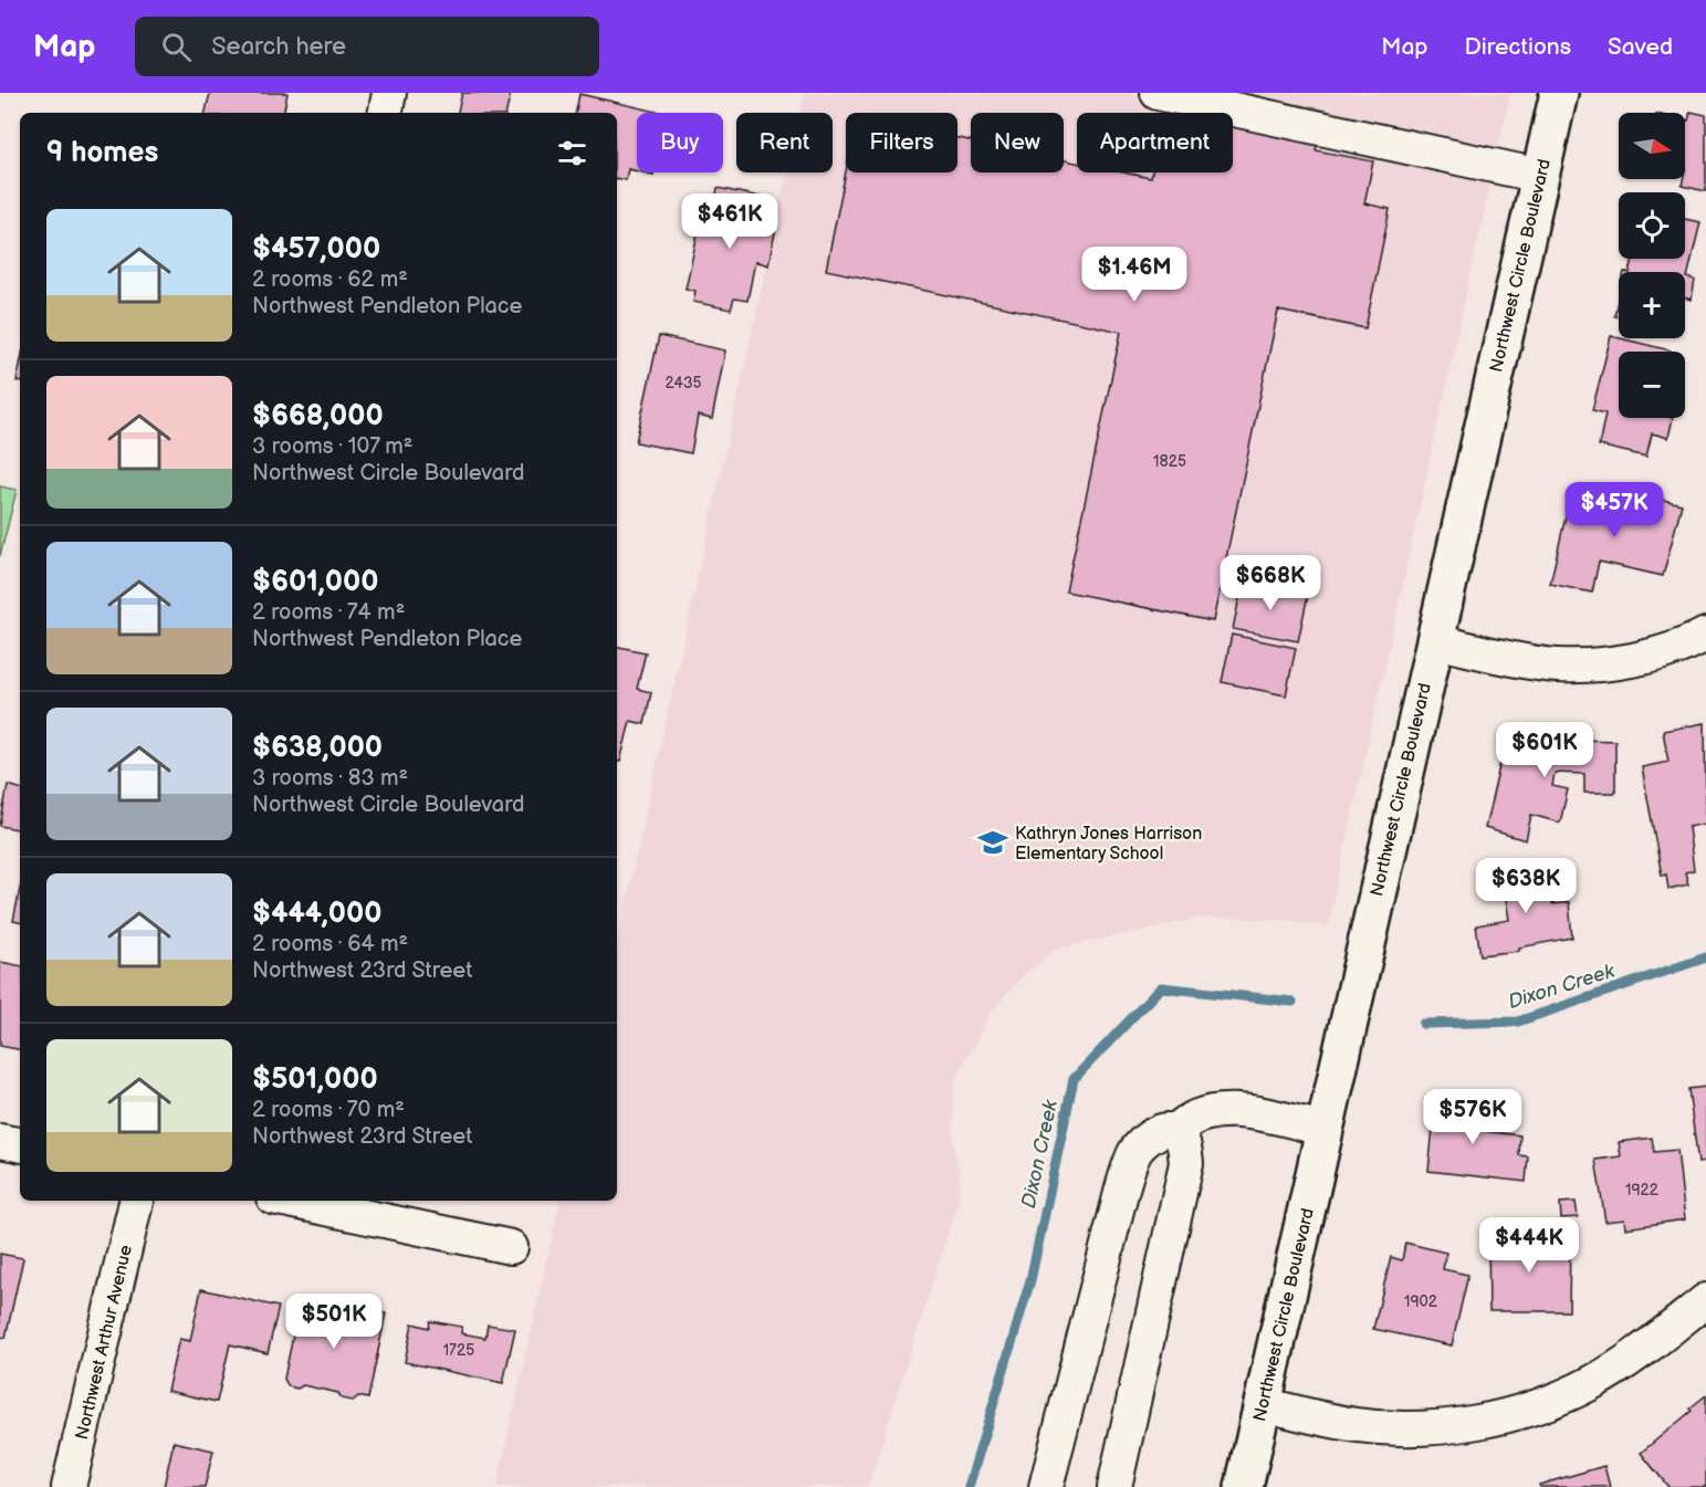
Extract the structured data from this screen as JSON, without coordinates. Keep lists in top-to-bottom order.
{
  "streets": {
    "main road": ["Northwest Circle Boulevard"],
    "street": ["Northwest Arthur Avenue"]
  },
  "water": ["Dixon Creek"],
  "places": {
    "school or university": ["Kathryn Jones Harrison Elementary School"]
  },
  "house_numbers": [
    "2435",
    "1825",
    "1922",
    "1902",
    "1725"
  ],
  "north": "right",
  "page": {
    "header": "Map",
    "search": "Search here",
    "nav": ["Map", "Directions", "Saved"],
    "map_buttons": ["+", "−"],
    "chip": [
      "Buy",
      "Rent",
      "Filters",
      "New",
      "Apartment"
    ],
    "heading": "9 homes",
    "list": [
      {
        "name": "$457,000",
        "note": "2 rooms · 62 m² · Northwest Pendleton Place"
      },
      {
        "name": "$668,000",
        "note": "3 rooms · 107 m² · Northwest Circle Boulevard"
      },
      {
        "name": "$601,000",
        "note": "2 rooms · 74 m² · Northwest Pendleton Place"
      },
      {
        "name": "$638,000",
        "note": "3 rooms · 83 m² · Northwest Circle Boulevard"
      },
      {
        "name": "$444,000",
        "note": "2 rooms · 64 m² · Northwest 23rd Street"
      },
      {
        "name": "$501,000",
        "note": "2 rooms · 70 m² · Northwest 23rd Street"
      }
    ],
    "price": [
      "$461K",
      "$1.46M",
      "$457K",
      "$668K",
      "$601K",
      "$638K",
      "$576K",
      "$444K",
      "$501K"
    ]
  }
}
